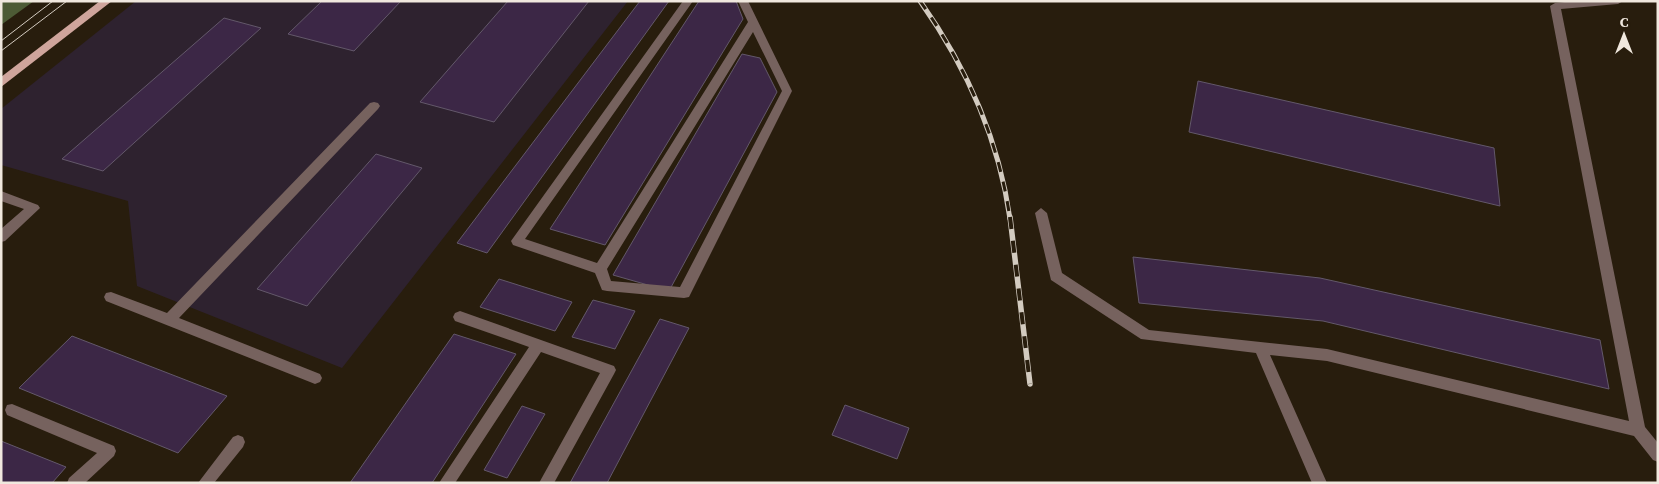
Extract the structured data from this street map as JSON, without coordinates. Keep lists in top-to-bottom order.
{
  "north": "top"
}
